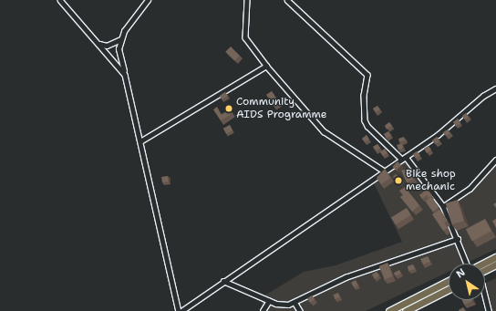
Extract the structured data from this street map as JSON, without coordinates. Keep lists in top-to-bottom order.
{
  "places": ["Community AIDS Programme", "Bike shop mechanic"],
  "north": "top left"
}
